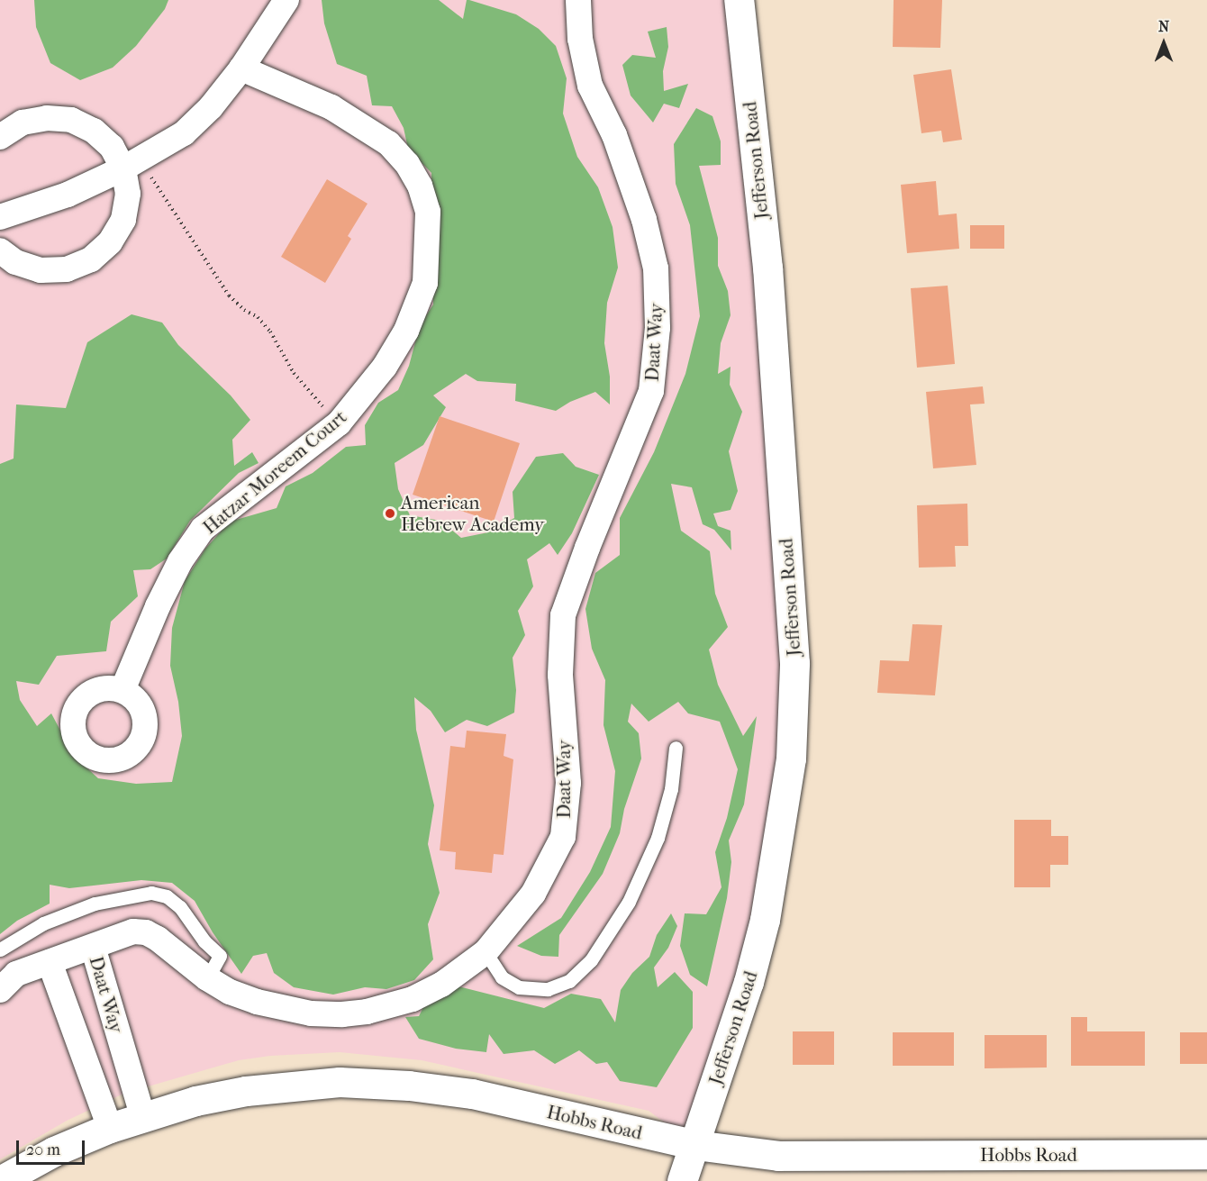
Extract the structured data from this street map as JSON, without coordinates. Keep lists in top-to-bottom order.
{
  "streets": {
    "street": [
      "Jefferson Road",
      "Daat Way",
      "Hatzar Moreem Court",
      "Hobbs Road"
    ]
  },
  "crossings": [
    ["Jefferson Road", "Hobbs Road"],
    ["Daat Way", "Hobbs Road"]
  ],
  "places": ["American Hebrew Academy"],
  "scale_bar": "20 m",
  "north": "top"
}
